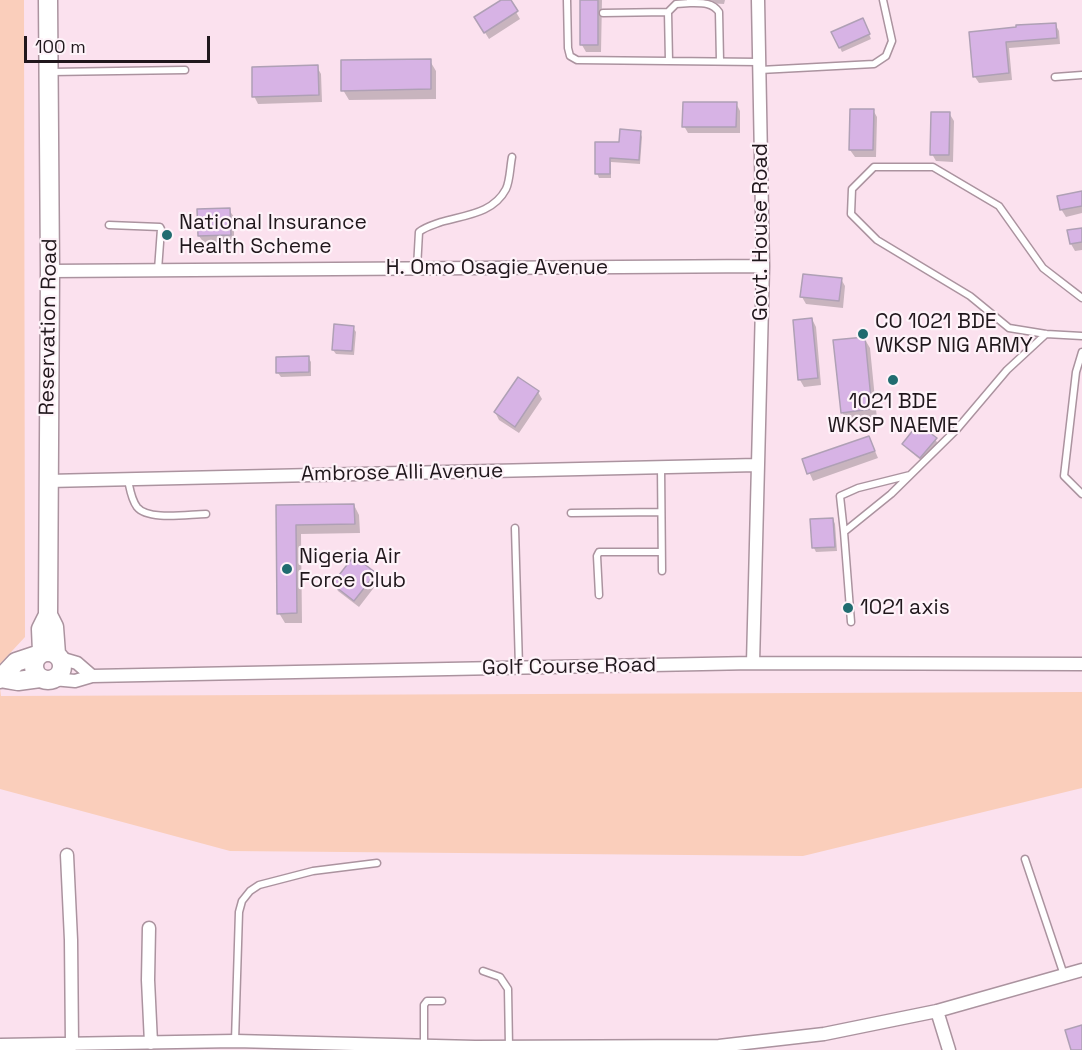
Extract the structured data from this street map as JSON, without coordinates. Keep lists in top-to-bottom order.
{
  "streets": {
    "street": [
      "Govt. House Road",
      "H. Omo Osagie Avenue",
      "Reservation Road",
      "Ambrose Alli Avenue",
      "Golf Course Road"
    ]
  },
  "crossings": [
    ["Govt. House Road", "H. Omo Osagie Avenue"],
    ["Govt. House Road", "Ambrose Alli Avenue"],
    ["Govt. House Road", "Golf Course Road"],
    ["H. Omo Osagie Avenue", "Reservation Road"],
    ["Reservation Road", "Ambrose Alli Avenue"]
  ],
  "places": [
    "National Insurance Health Scheme",
    "CO 1021 BDE WKSP NIG ARMY",
    "1021 BDE WKSP NAEME",
    "Nigeria Air Force Club",
    "1021 axis"
  ],
  "scale_bar": "100 m"
}
